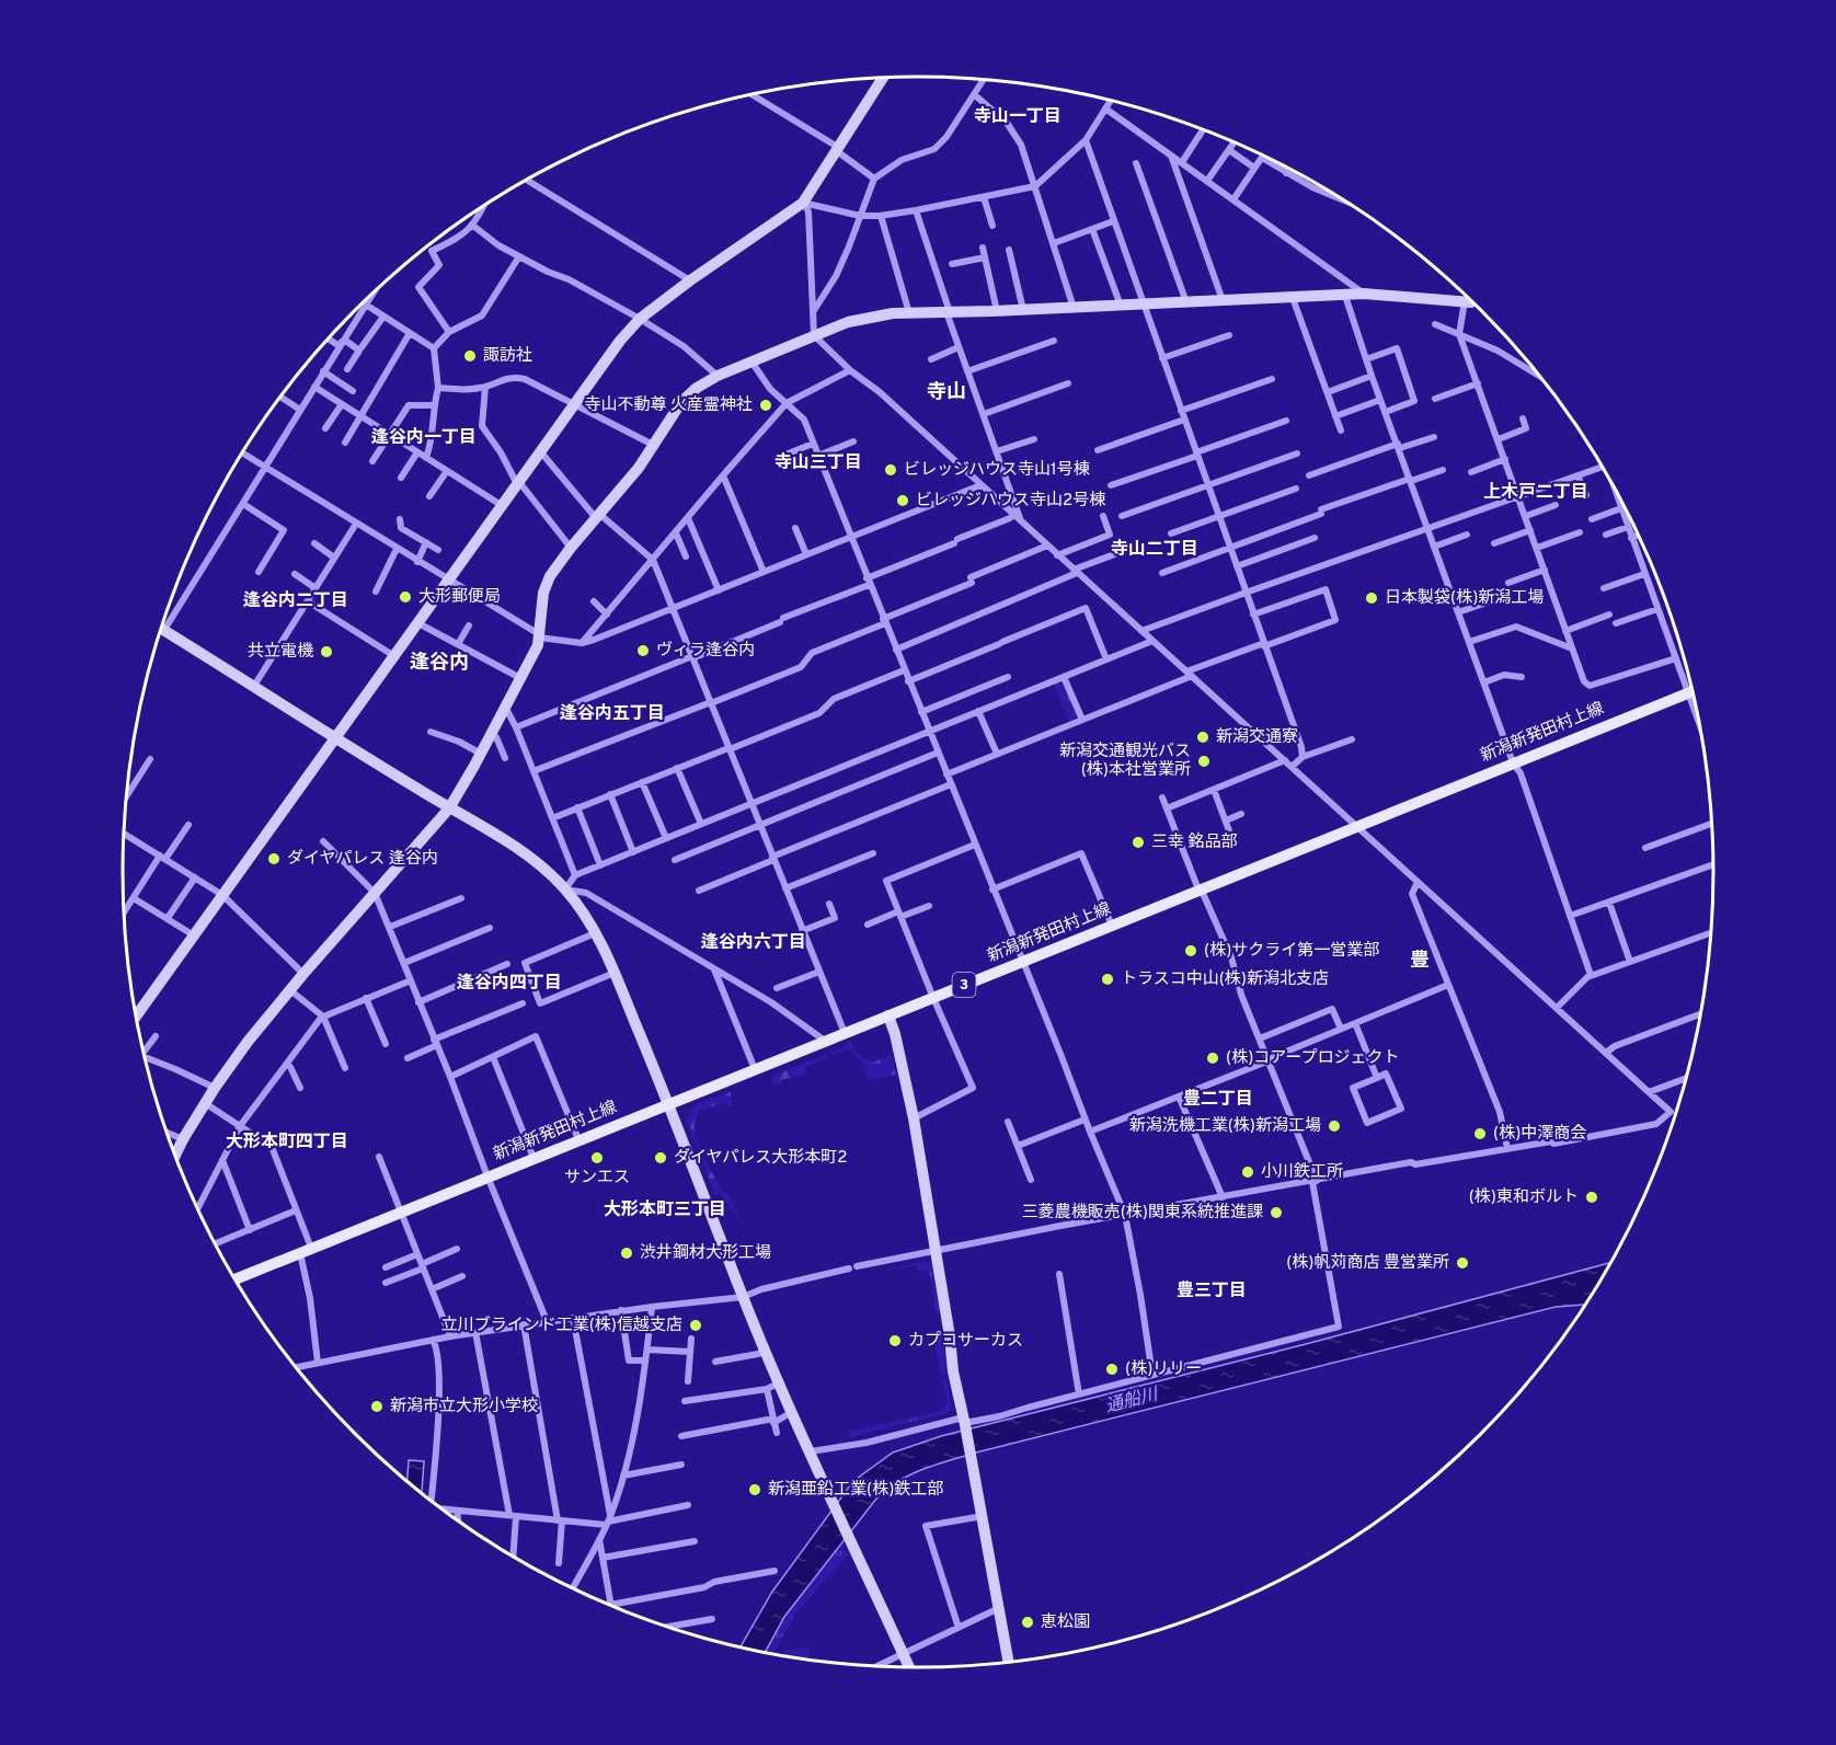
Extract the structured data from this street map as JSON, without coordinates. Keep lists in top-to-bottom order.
{
  "streets": {
    "main road": ["新潟新発田村上線", "3"]
  },
  "districts": [
    "寺山一丁目",
    "寺山",
    "逢谷内一丁目",
    "寺山三丁目",
    "上木戸二丁目",
    "寺山二丁目",
    "逢谷内二丁目",
    "逢谷内",
    "逢谷内五丁目",
    "逢谷内六丁目",
    "豊",
    "逢谷内四丁目",
    "豊二丁目",
    "大形本町四丁目",
    "大形本町三丁目",
    "豊三丁目"
  ],
  "water": ["通船川"],
  "places": [
    "諏訪社",
    "寺山不動尊 火産霊神社",
    "ビレッジハウス寺山1号棟",
    "ビレッジハウス寺山2号棟",
    "大形郵便局",
    "日本製袋(株)新潟工場",
    "ヴィラ逢谷内",
    "共立電機",
    "新潟交通寮",
    "新潟交通観光バス (株)本社営業所",
    "三幸 銘品部",
    "ダイヤパレス 逢谷内",
    "(株)サクライ第一営業部",
    "トラスコ中山(株)新潟北支店",
    "(株)コアープロジェクト",
    "新潟洗機工業(株)新潟工場",
    "(株)中澤商会",
    "サンエス",
    "ダイヤパレス大形本町2",
    "小川鉄工所",
    "(株)東和ボルト",
    "三菱農機販売(株)関東系統推進課",
    "渋井鋼材大形工場",
    "(株)帆苅商店 豊営業所",
    "立川ブラインド工業(株)信越支店",
    "カプコサーカス",
    "(株)リリー",
    "新潟市立大形小学校",
    "新潟亜鉛工業(株)鉄工部",
    "恵松園"
  ]
}
